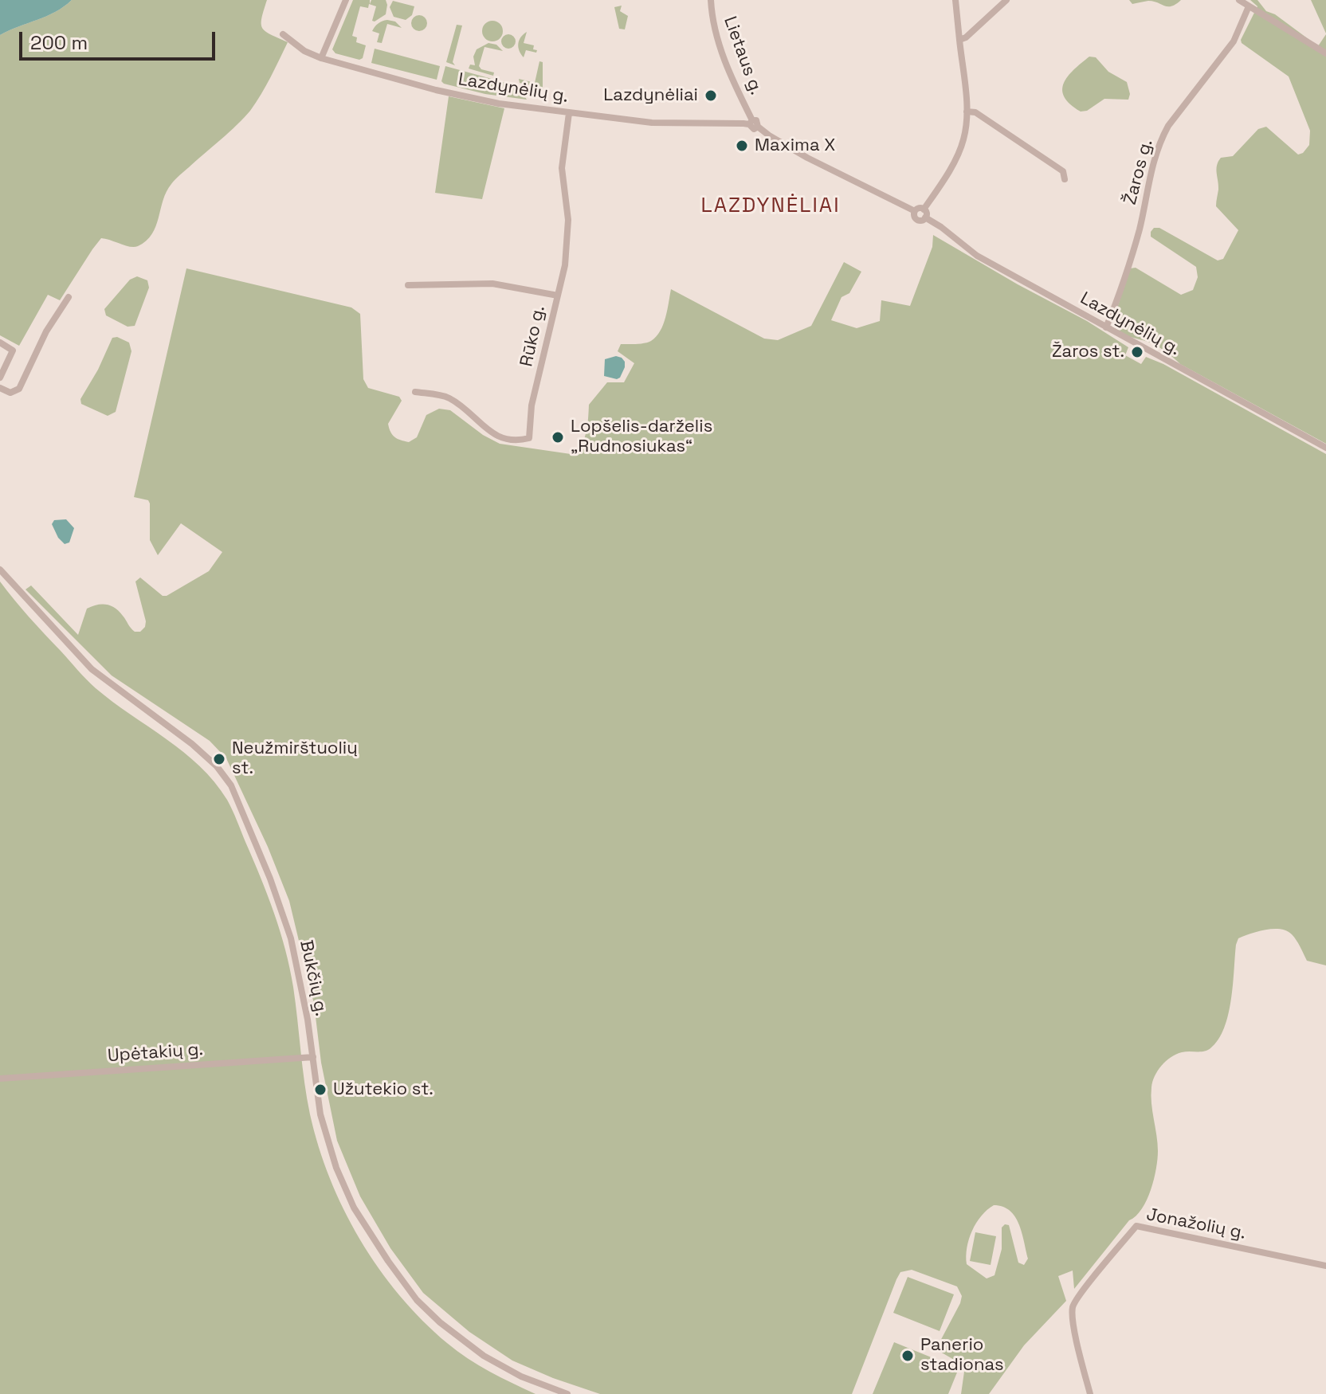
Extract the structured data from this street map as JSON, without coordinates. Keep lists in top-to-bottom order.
{
  "streets": {
    "street": [
      "Lietaus g.",
      "Lazdynėlių g.",
      "Žaros g.",
      "Rūko g.",
      "Bukčių g.",
      "Upėtakių g.",
      "Jonažolių g."
    ]
  },
  "crossings": [
    ["Lietaus g.", "Lazdynėlių g."],
    ["Lazdynėlių g.", "Žaros g."],
    ["Lazdynėlių g.", "Rūko g."],
    ["Bukčių g.", "Upėtakių g."]
  ],
  "districts": ["LAZDYNĖLIAI"],
  "places": [
    "Lazdynėliai",
    "Maxima X",
    "Žaros st.",
    "Lopšelis-darželis „Rudnosiukas“",
    "Neužmirštuolių st.",
    "Užutekio st.",
    "Panerio stadionas"
  ],
  "scale_bar": "200 m"
}
